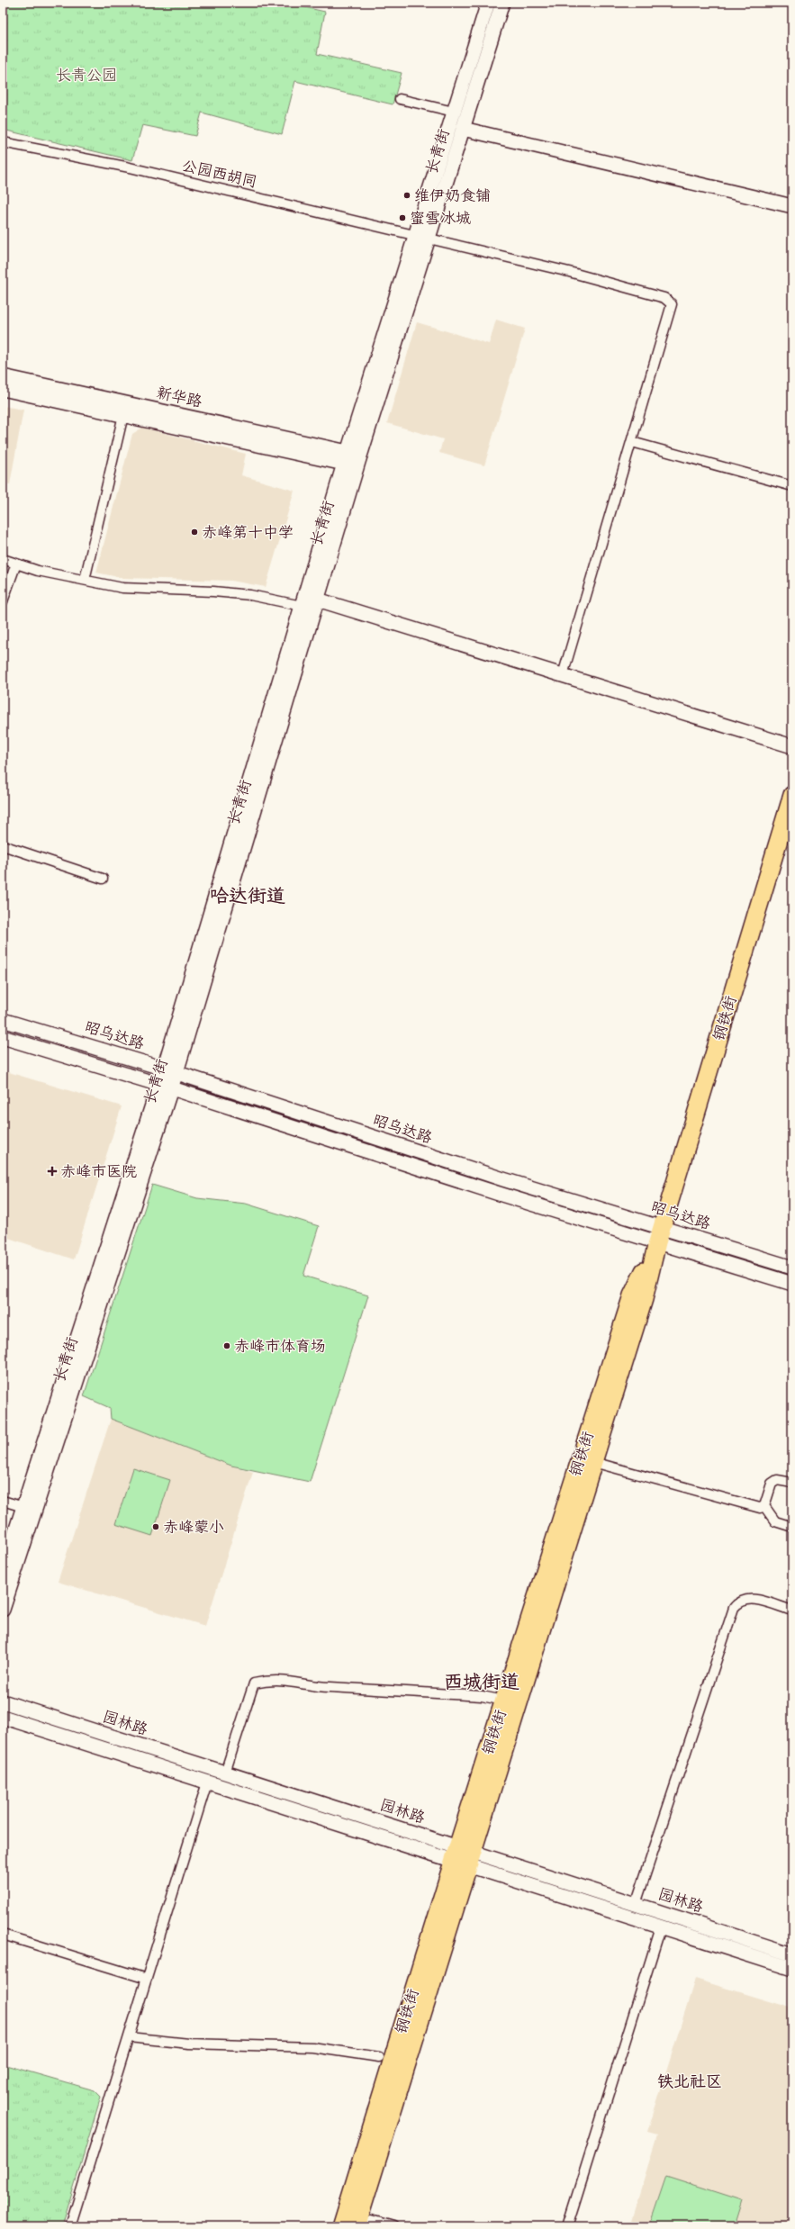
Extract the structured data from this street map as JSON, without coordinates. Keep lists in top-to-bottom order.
{
  "streets": {
    "highway": ["钢铁街"],
    "main road": [
      "长青街",
      "新华路",
      "昭乌达路",
      "园林路"
    ],
    "street": ["公园西胡同"]
  },
  "crossings": [
    ["长青街", "公园西胡同"],
    ["长青街", "新华路"],
    ["长青街", "昭乌达路"],
    ["钢铁街", "昭乌达路"],
    ["钢铁街", "园林路"]
  ],
  "districts": ["哈达街道", "西城街道", "铁北社区"],
  "parks": ["长青公园"],
  "places": {
    "other": [
      "维伊奶食铺",
      "蜜雪冰城",
      "赤峰第十中学",
      "赤峰市体育场",
      "赤峰蒙小"
    ],
    "health": ["赤峰市医院"]
  }
}
